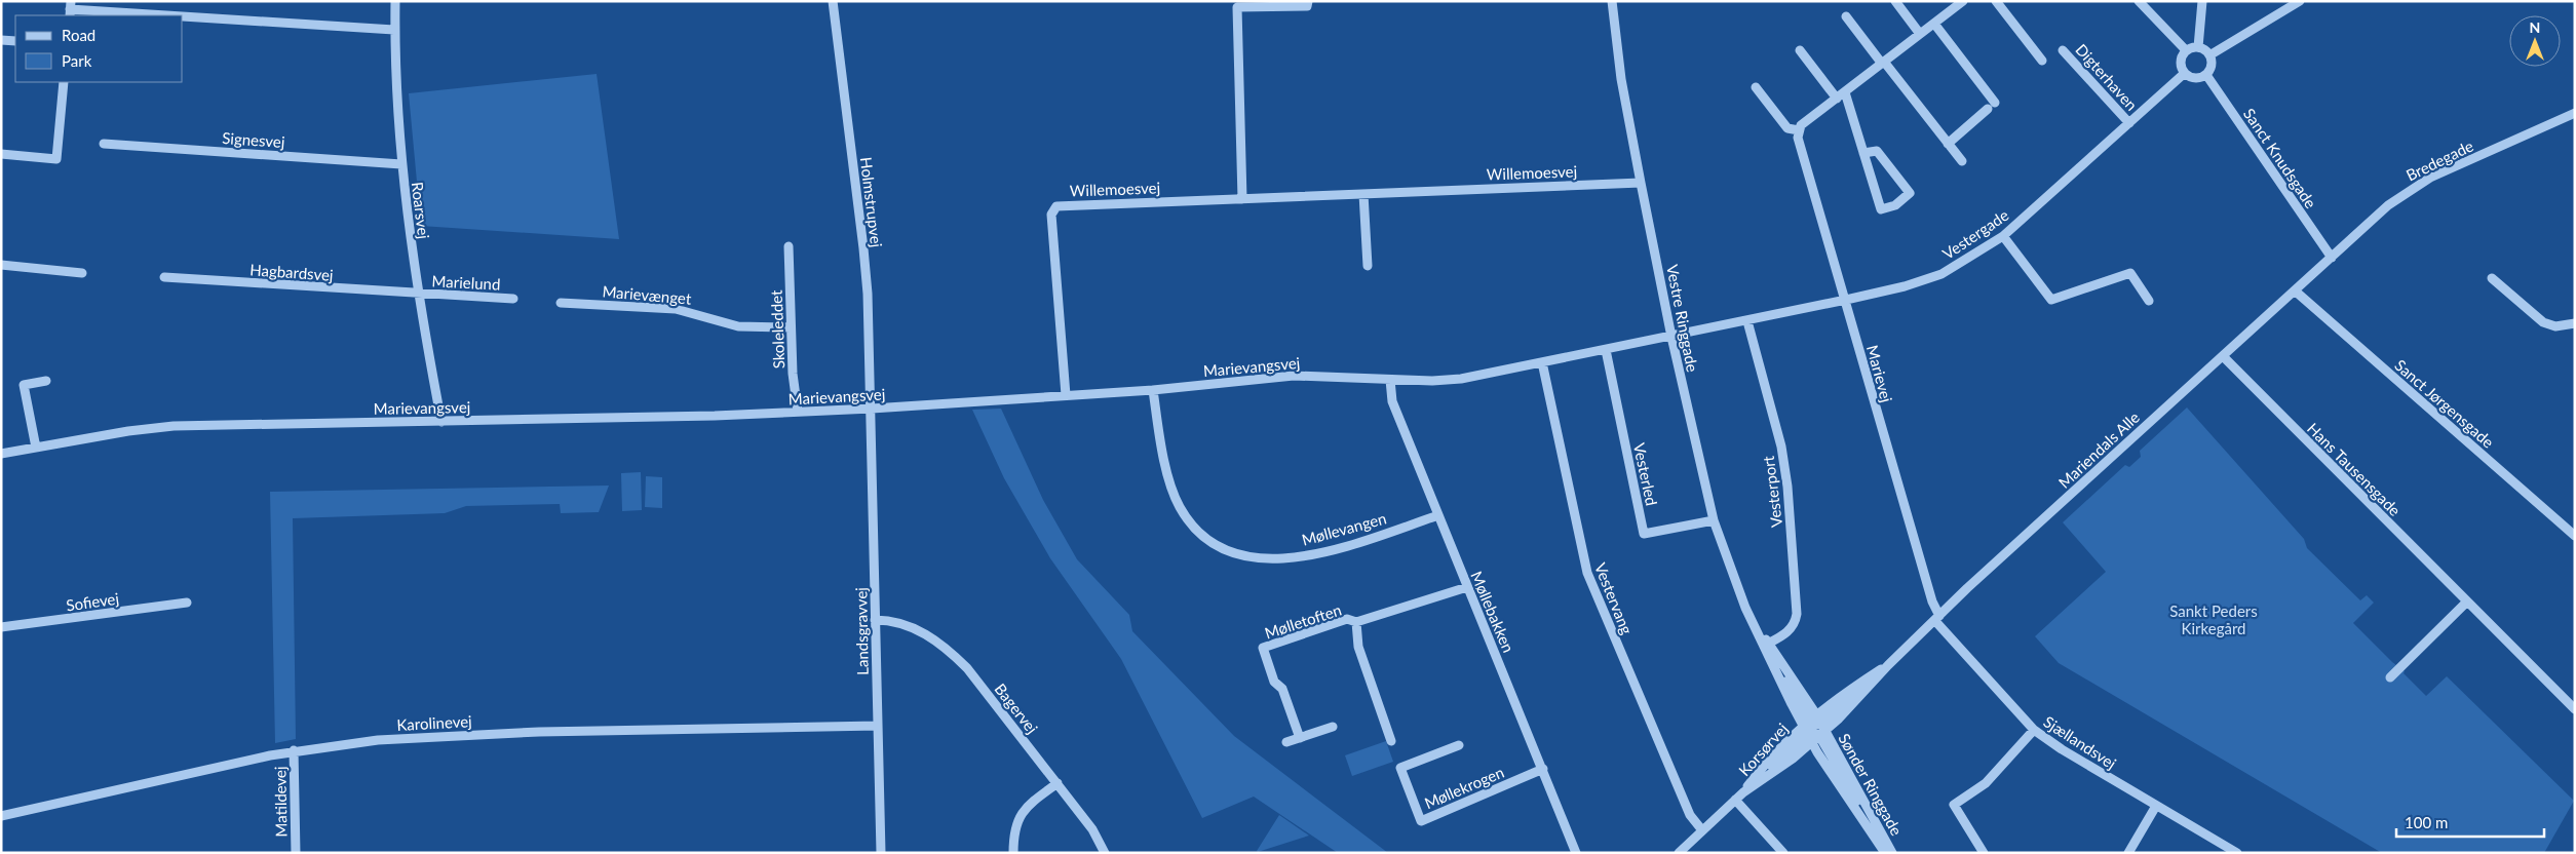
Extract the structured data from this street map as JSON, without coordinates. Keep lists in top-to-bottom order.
{
  "streets": {
    "street": [
      "Digterhaven",
      "Signesvej",
      "Sanct Knudsgade",
      "Bredegade",
      "Willemoesvej",
      "Holmstrupvej",
      "Roarsvej",
      "Vestergade",
      "Hagbardsvej",
      "Marielund",
      "Marievænget",
      "Vestre Ringgade",
      "Skoleleddet",
      "Marievangsvej",
      "Marievej",
      "Sanct Jørgensgade",
      "Mariendals Alle",
      "Hans Tausensgade",
      "Vesterled",
      "Vesterport",
      "Møllevangen",
      "Vestervang",
      "Sofievej",
      "Møllebakken",
      "Mølletoften",
      "Landsgravvej",
      "Bagervej",
      "Karolinevej",
      "Sjællandsvej",
      "Korsørvej",
      "Sønder Ringgade",
      "Møllekrogen",
      "Matildevej"
    ]
  },
  "crossings": [
    ["Digterhaven", "Vestergade"],
    ["Signesvej", "Roarsvej"],
    ["Sanct Knudsgade", "Bredegade"],
    ["Sanct Knudsgade", "Vestergade"],
    ["Sanct Knudsgade", "Mariendals Alle"],
    ["Bredegade", "Mariendals Alle"],
    ["Willemoesvej", "Vestre Ringgade"],
    ["Willemoesvej", "Marievangsvej"],
    ["Holmstrupvej", "Marievangsvej"],
    ["Holmstrupvej", "Landsgravvej"],
    ["Roarsvej", "Hagbardsvej"],
    ["Roarsvej", "Marielund"],
    ["Roarsvej", "Marievangsvej"],
    ["Vestergade", "Vestre Ringgade"],
    ["Vestergade", "Marievangsvej"],
    ["Vestergade", "Marievej"],
    ["Vestergade", "Vesterport"],
    ["Hagbardsvej", "Marielund"],
    ["Marievænget", "Skoleleddet"],
    ["Vestre Ringgade", "Marievangsvej"],
    ["Vestre Ringgade", "Mariendals Alle"],
    ["Vestre Ringgade", "Vesterled"],
    ["Vestre Ringgade", "Vesterport"],
    ["Vestre Ringgade", "Korsørvej"],
    ["Vestre Ringgade", "Sønder Ringgade"],
    ["Skoleleddet", "Marievangsvej"],
    ["Marievangsvej", "Vesterled"],
    ["Marievangsvej", "Møllevangen"],
    ["Marievangsvej", "Vestervang"],
    ["Marievangsvej", "Møllebakken"],
    ["Marievangsvej", "Landsgravvej"],
    ["Marievej", "Mariendals Alle"],
    ["Marievej", "Sjællandsvej"],
    ["Sanct Jørgensgade", "Mariendals Alle"],
    ["Mariendals Alle", "Hans Tausensgade"],
    ["Mariendals Alle", "Sjællandsvej"],
    ["Mariendals Alle", "Korsørvej"],
    ["Mariendals Alle", "Sønder Ringgade"],
    ["Møllevangen", "Møllebakken"],
    ["Vestervang", "Korsørvej"],
    ["Møllebakken", "Mølletoften"],
    ["Møllebakken", "Møllekrogen"],
    ["Landsgravvej", "Bagervej"],
    ["Landsgravvej", "Karolinevej"],
    ["Karolinevej", "Matildevej"],
    ["Korsørvej", "Sønder Ringgade"]
  ],
  "parks": ["Sankt Peders Kirkegård"],
  "legend": ["Road", "Park"],
  "scale_bar": "100 m",
  "north": "top"
}
